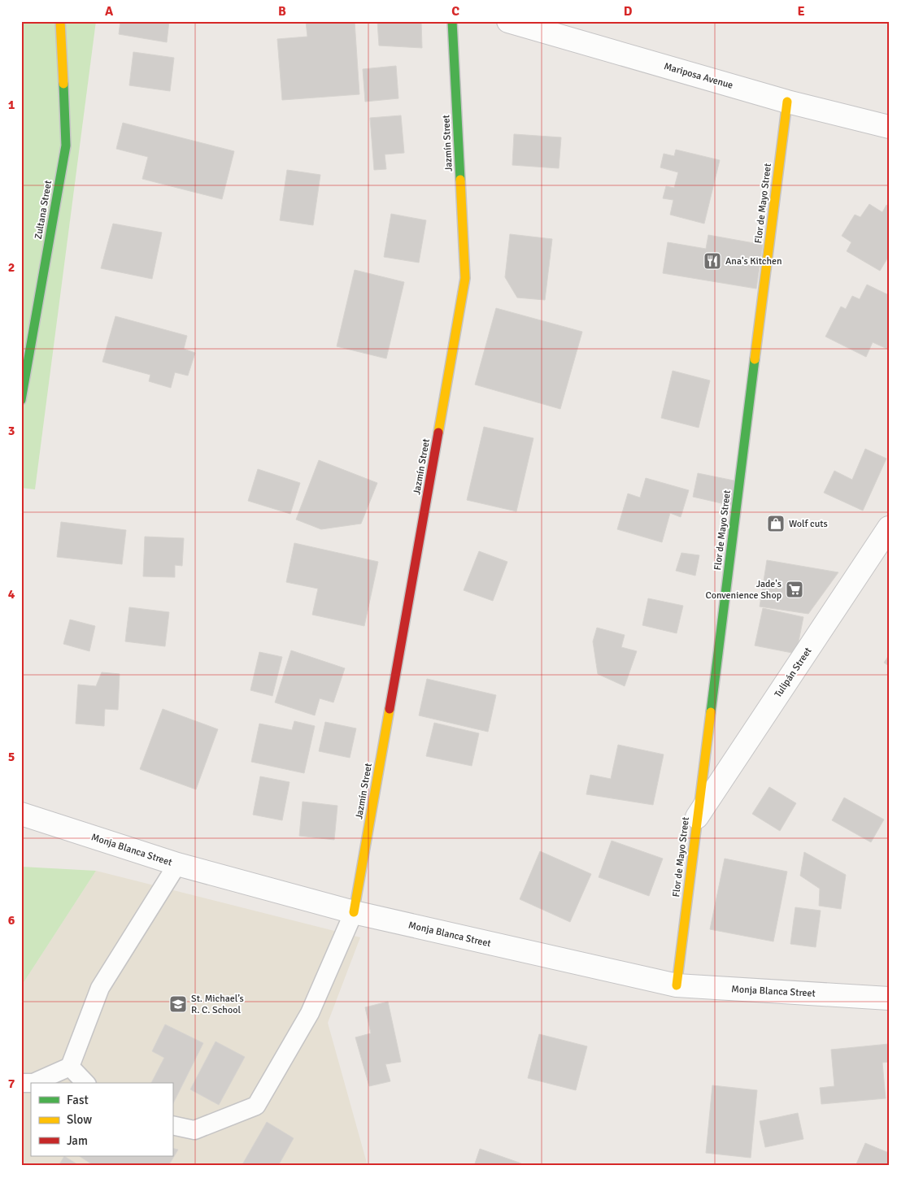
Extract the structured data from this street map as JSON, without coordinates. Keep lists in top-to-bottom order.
{
  "streets": {
    "street": [
      "Mariposa Avenue",
      "Jazmín Street",
      "Flor de Mayo Street",
      "Zultana Street",
      "Tulipán Street",
      "Monja Blanca Street"
    ]
  },
  "crossings": [
    ["Mariposa Avenue", "Flor de Mayo Street"],
    ["Jazmín Street", "Monja Blanca Street"],
    ["Flor de Mayo Street", "Tulipán Street"],
    ["Flor de Mayo Street", "Monja Blanca Street"]
  ],
  "places": {
    "restaurant": ["Ana's Kitchen"],
    "shop": ["Wolf cuts"],
    "supermarket": ["Jade's Convenience Shop"],
    "school or university": ["St. Michael’s R. C. School"]
  },
  "legend": ["Fast", "Slow", "Jam"],
  "grid": {
    "columns": [
      "A",
      "B",
      "C",
      "D",
      "E"
    ],
    "rows": [
      "1",
      "2",
      "3",
      "4",
      "5",
      "6",
      "7"
    ]
  }
}
